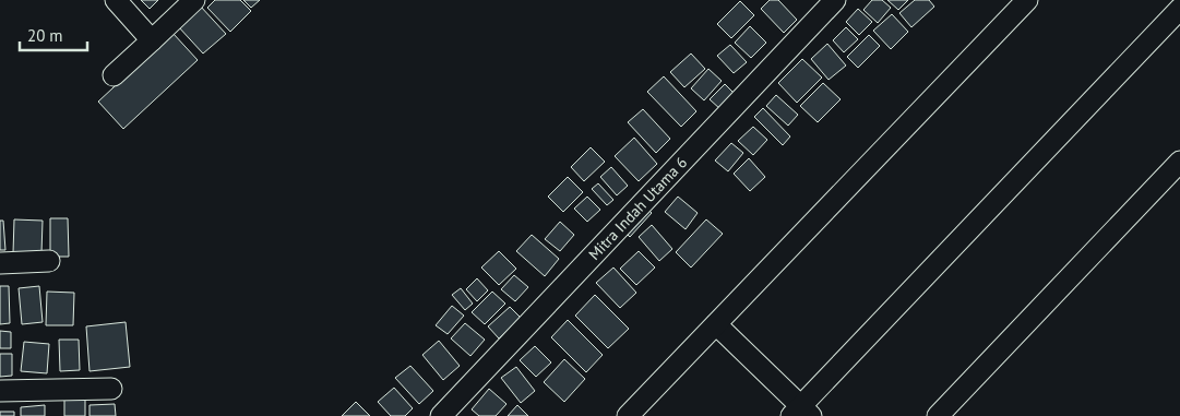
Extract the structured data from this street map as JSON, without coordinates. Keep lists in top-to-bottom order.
{
  "streets": {
    "street": ["Mitra Indah Utama 6"]
  },
  "scale_bar": "20 m"
}
